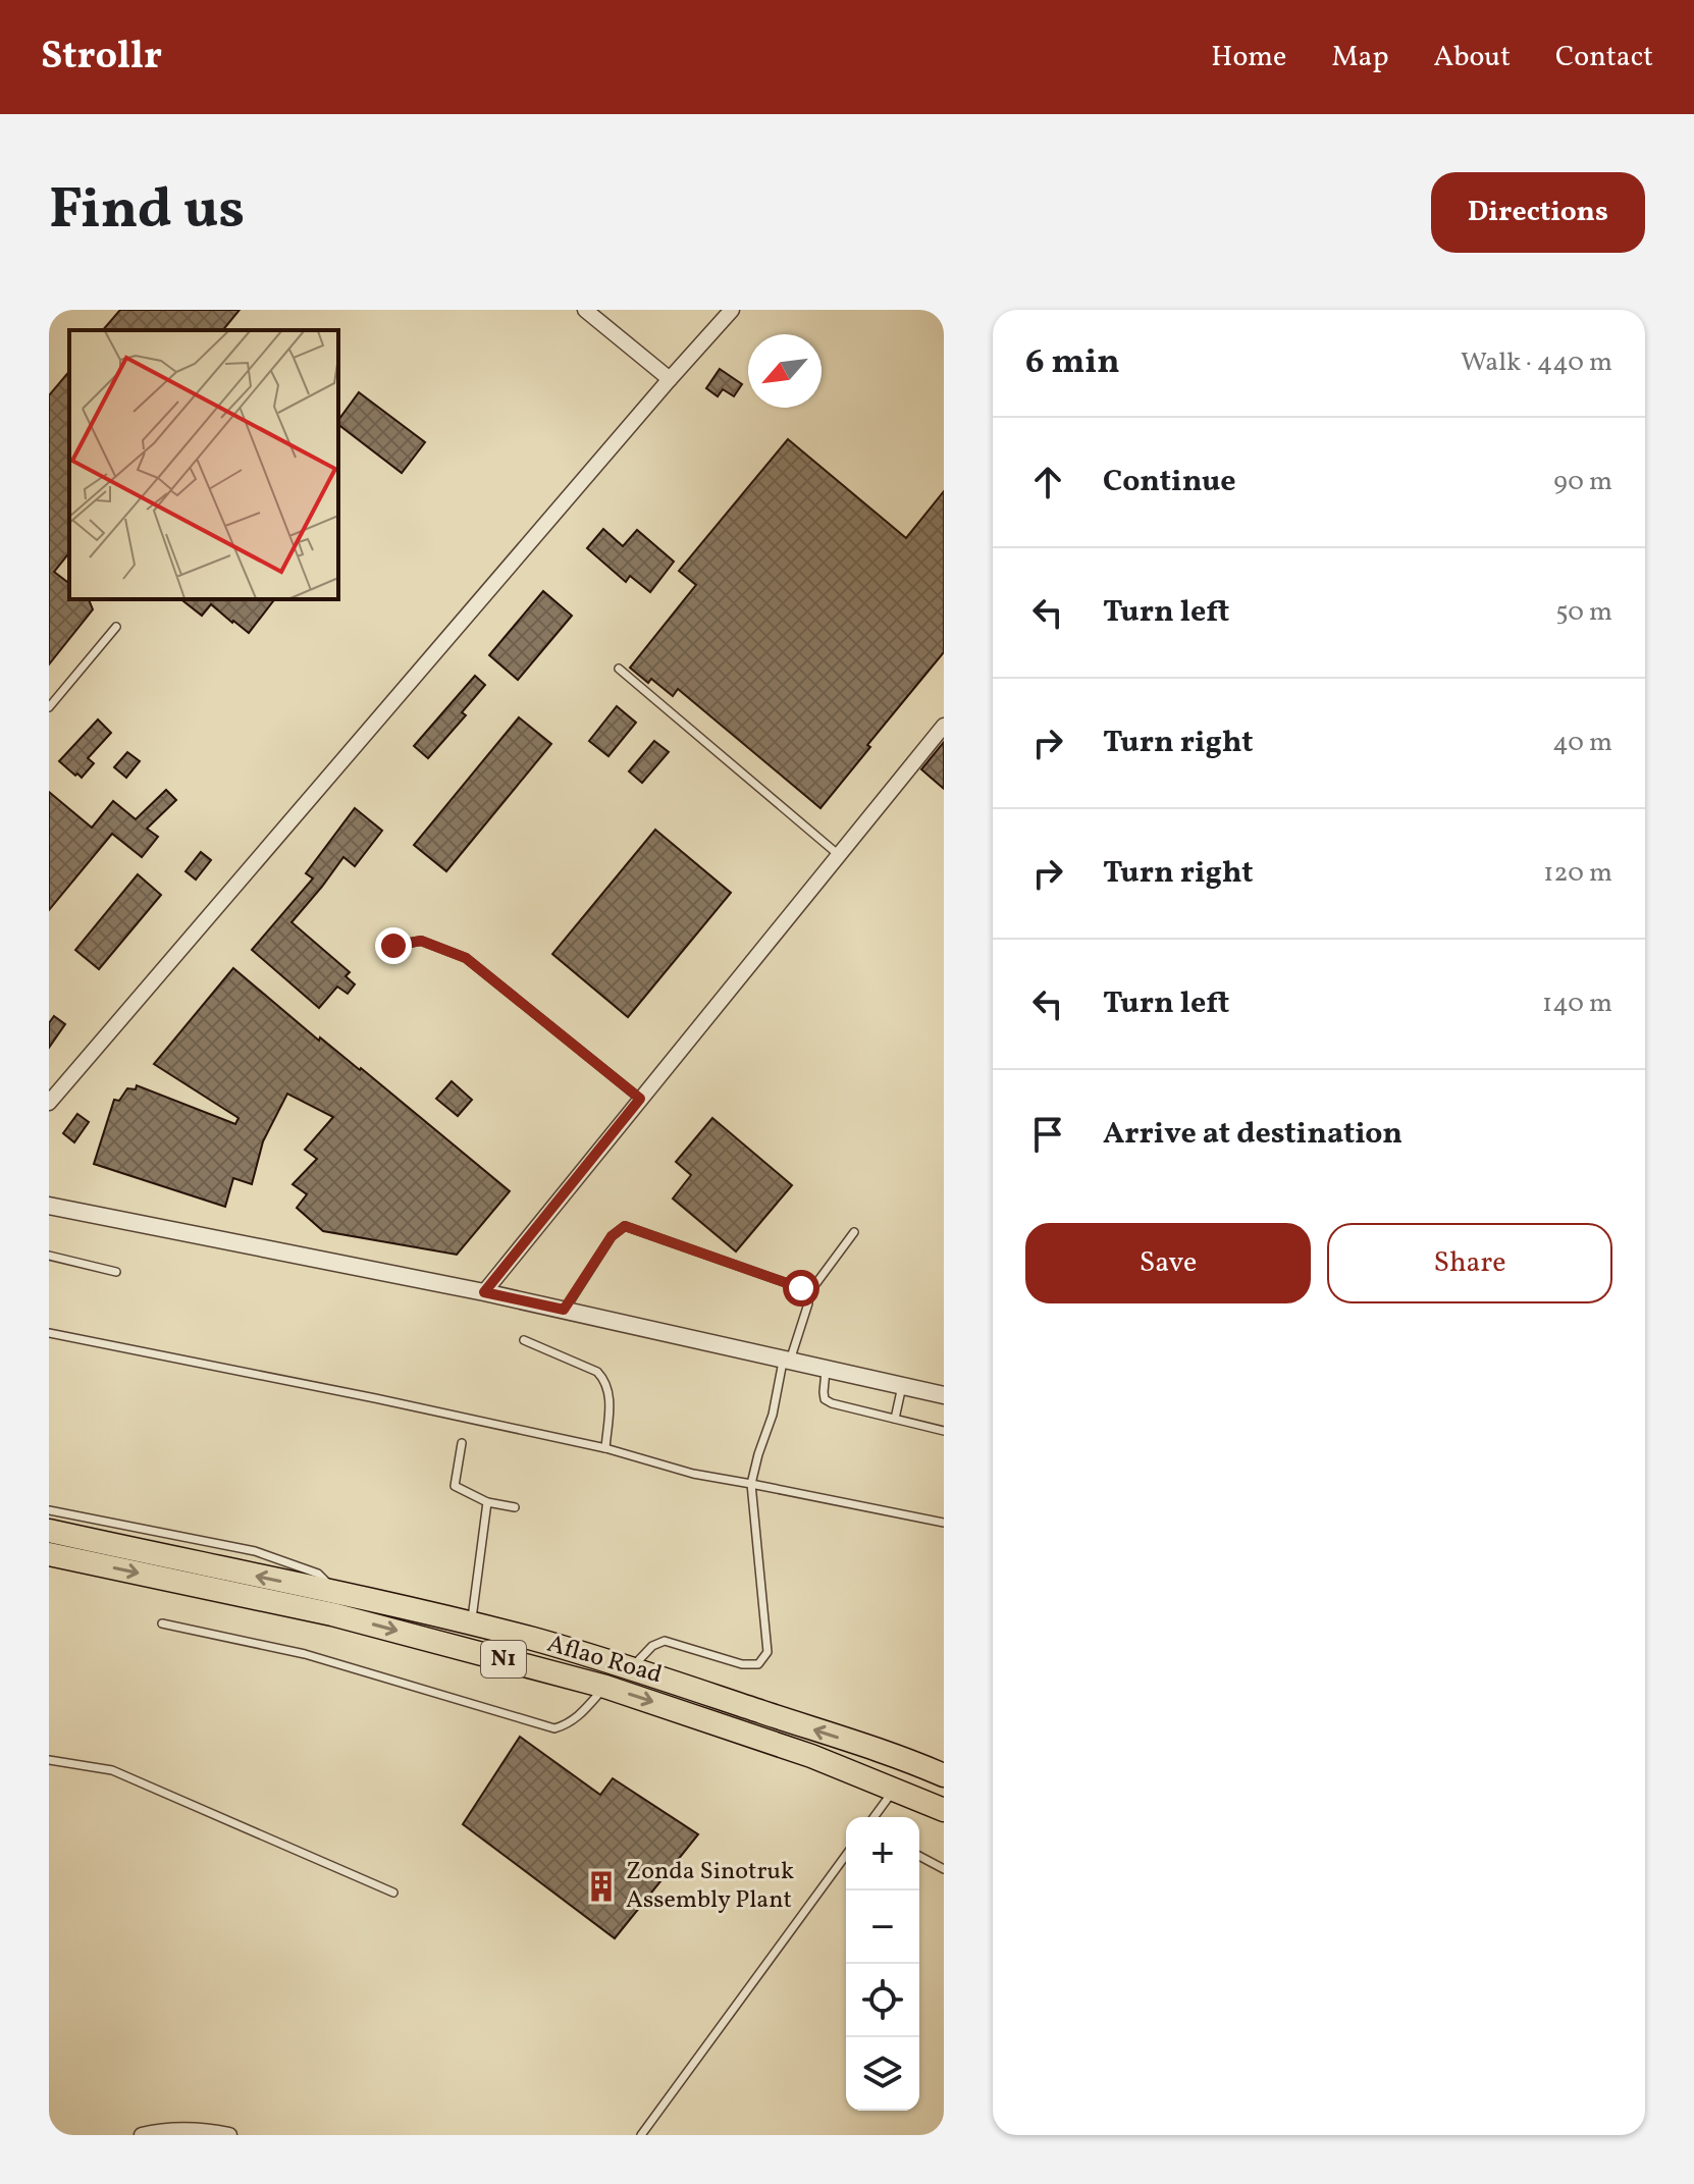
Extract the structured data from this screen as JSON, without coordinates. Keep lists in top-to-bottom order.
{
  "streets": {
    "highway": ["N1", "Aflao Road"]
  },
  "places": {
    "building": ["Zonda Sinotruk Assembly Plant"]
  },
  "north": "bottom left",
  "page": {
    "header": "Strollr",
    "nav": [
      "Home",
      "Map",
      "About",
      "Contact"
    ],
    "title": "Find us",
    "buttons": [
      "Directions",
      ["Save", "Share"]
    ],
    "heading": ["6 min", "Walk · 440 m"],
    "list": [
      ["Continue", "90 m"],
      ["Turn left", "50 m"],
      ["Turn right", "40 m"],
      ["Turn right", "120 m"],
      ["Turn left", "140 m"],
      "Arrive at destination"
    ],
    "map_buttons": ["+", "−"]
  }
}
